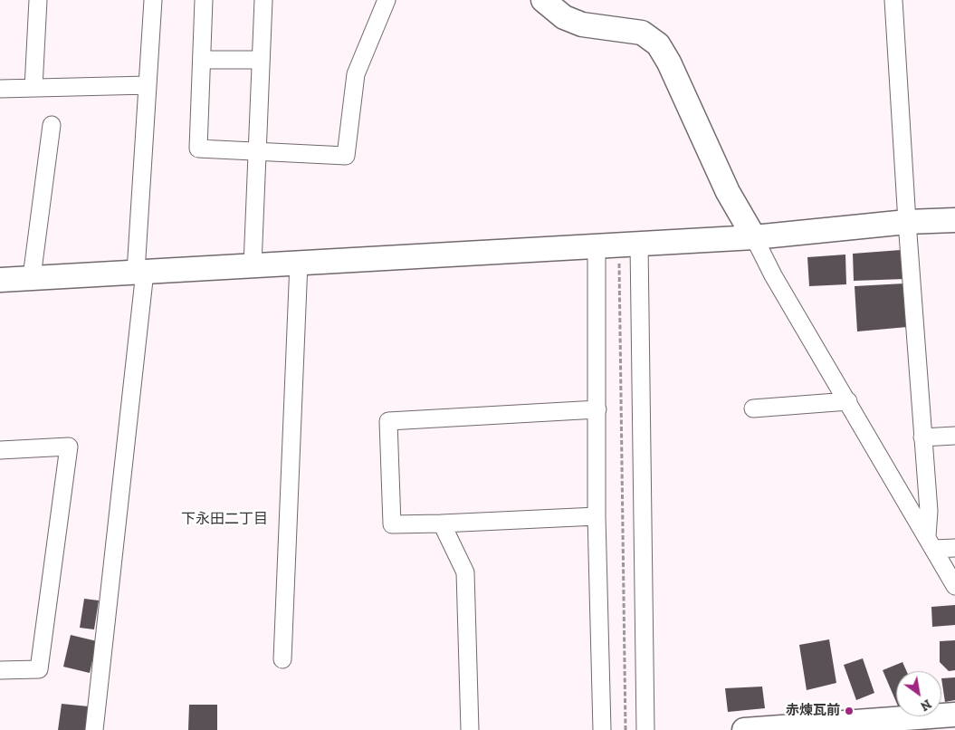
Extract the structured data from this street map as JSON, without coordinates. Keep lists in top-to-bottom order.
{
  "districts": ["下永田二丁目"],
  "places": ["赤煉瓦前"],
  "north": "bottom right"
}
